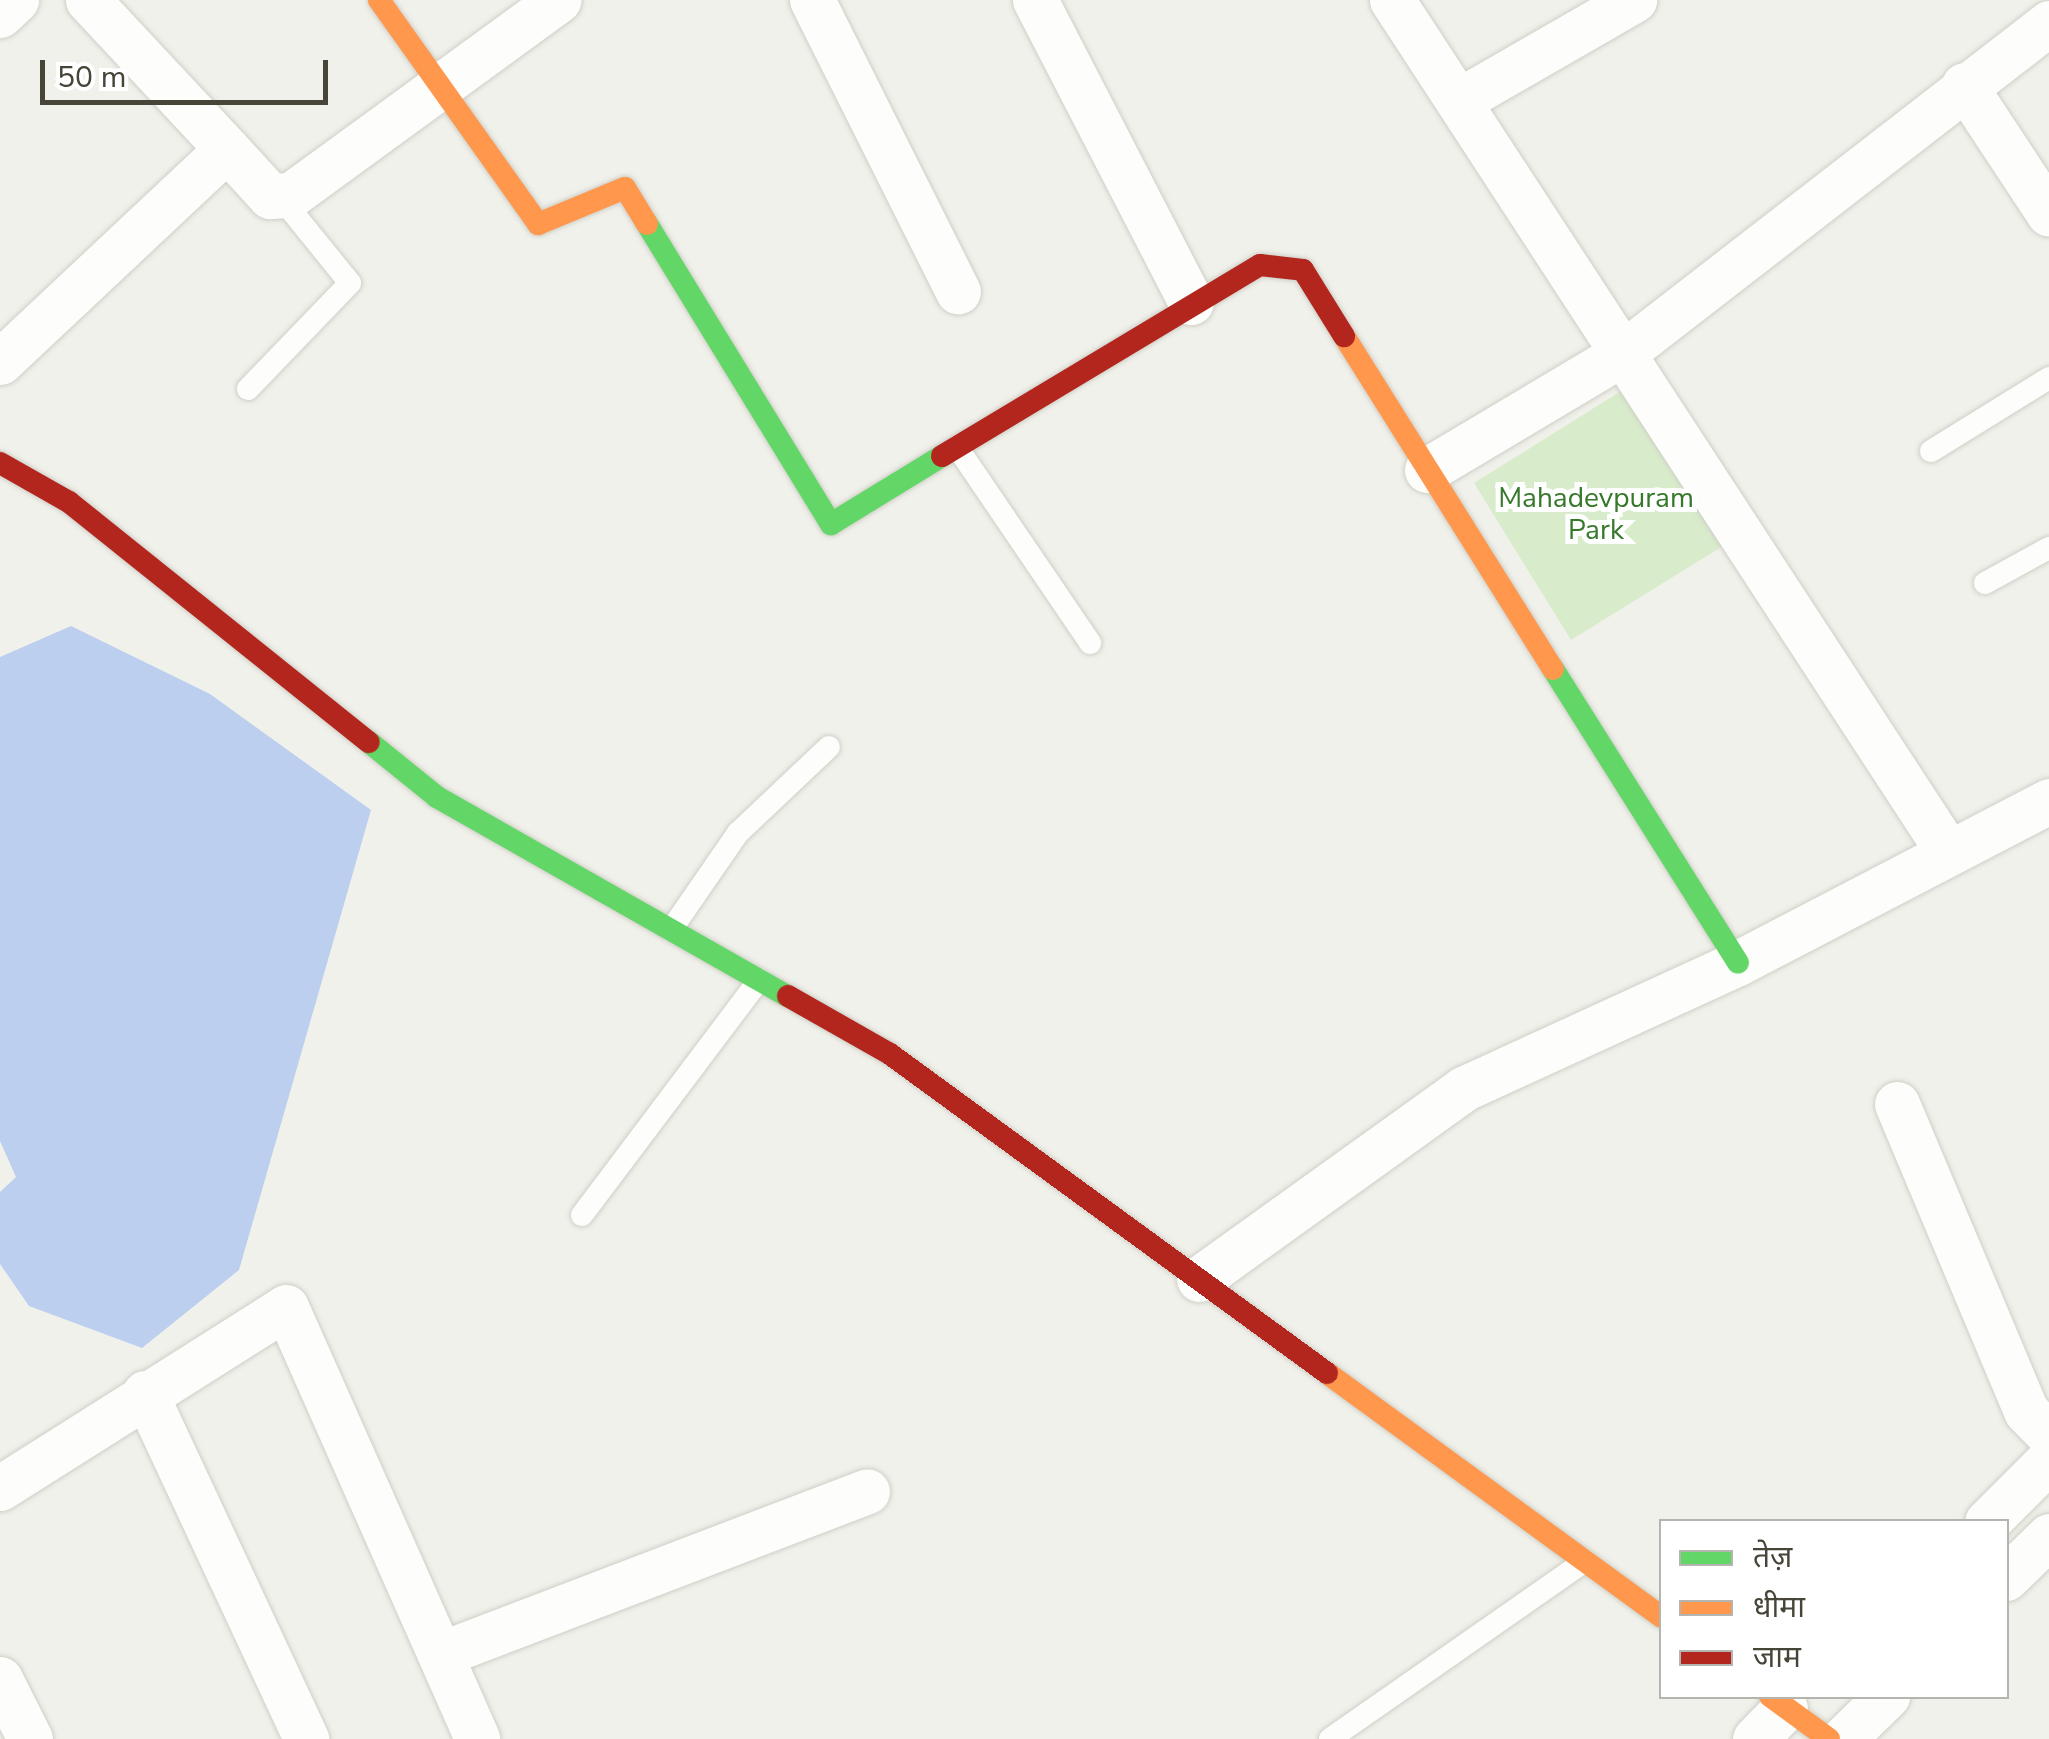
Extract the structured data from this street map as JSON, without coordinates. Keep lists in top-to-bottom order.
{
  "parks": ["Mahadevpuram Park"],
  "legend": ["तेज़", "धीमा", "जाम"],
  "scale_bar": "50 m"
}
